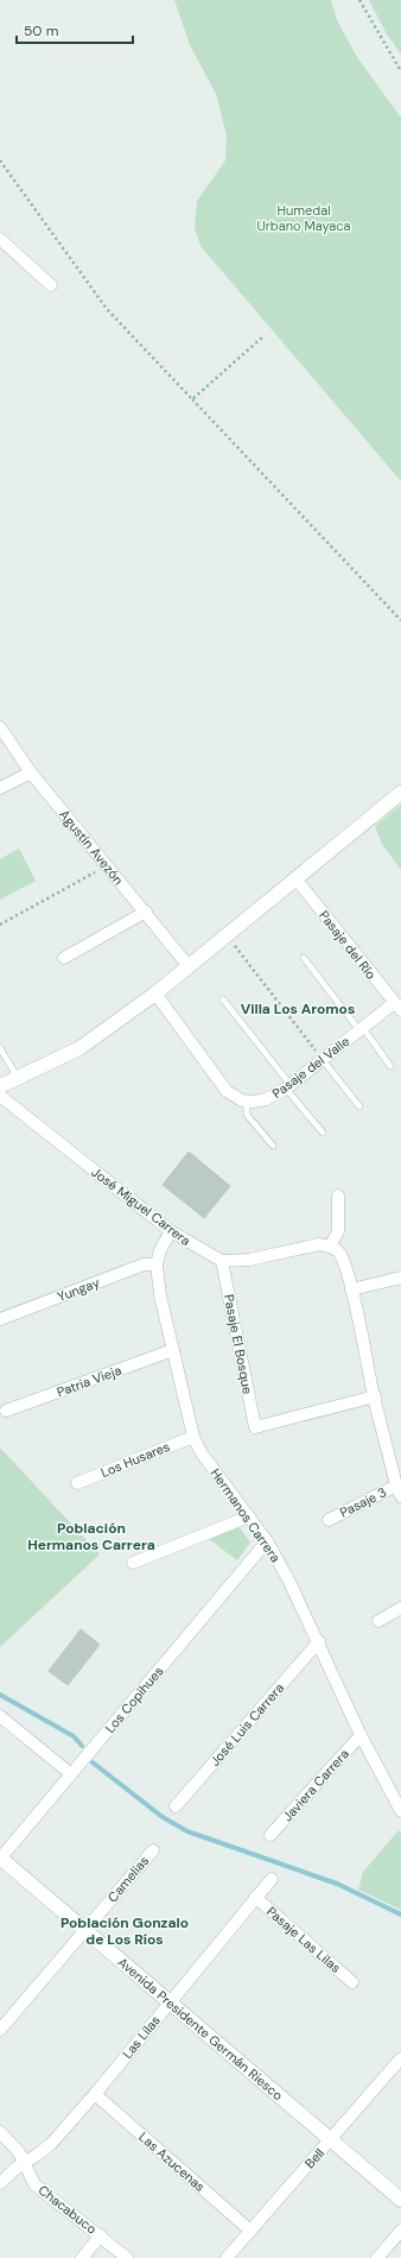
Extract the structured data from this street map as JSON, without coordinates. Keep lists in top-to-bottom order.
{
  "streets": {
    "street": [
      "Agustín Avezón",
      "Pasaje del Río",
      "Pasaje del Valle",
      "José Miguel Carrera",
      "Yungay",
      "Pasaje El Bosque",
      "Patria Vieja",
      "Los Husares",
      "Pasaje 3",
      "Hermanos Carrera",
      "Los Copihues",
      "José Luis Carrera",
      "Javiera Carrera",
      "Camelias",
      "Pasaje Las Lilas",
      "Avenida Presidente Germán Riesco",
      "Las Lilas",
      "Bell",
      "Las Azucenas",
      "Chacabuco"
    ]
  },
  "crossings": [
    ["Pasaje del Río", "Pasaje del Valle"],
    ["José Miguel Carrera", "Pasaje El Bosque"],
    ["José Miguel Carrera", "Hermanos Carrera"],
    ["Yungay", "Hermanos Carrera"],
    ["Patria Vieja", "Hermanos Carrera"],
    ["Los Husares", "Hermanos Carrera"],
    ["Hermanos Carrera", "Los Copihues"],
    ["Hermanos Carrera", "José Luis Carrera"],
    ["Hermanos Carrera", "Javiera Carrera"],
    ["Los Copihues", "Avenida Presidente Germán Riesco"],
    ["Camelias", "Avenida Presidente Germán Riesco"],
    ["Pasaje Las Lilas", "Las Lilas"],
    ["Avenida Presidente Germán Riesco", "Las Lilas"],
    ["Avenida Presidente Germán Riesco", "Bell"],
    ["Las Lilas", "Las Azucenas"],
    ["Las Lilas", "Chacabuco"],
    ["Bell", "Las Azucenas"]
  ],
  "districts": ["Villa Los Aromos", "Población Hermanos Carrera", "Población Gonzalo de Los Ríos"],
  "parks": ["Humedal Urbano Mayaca"],
  "scale_bar": "50 m"
}
